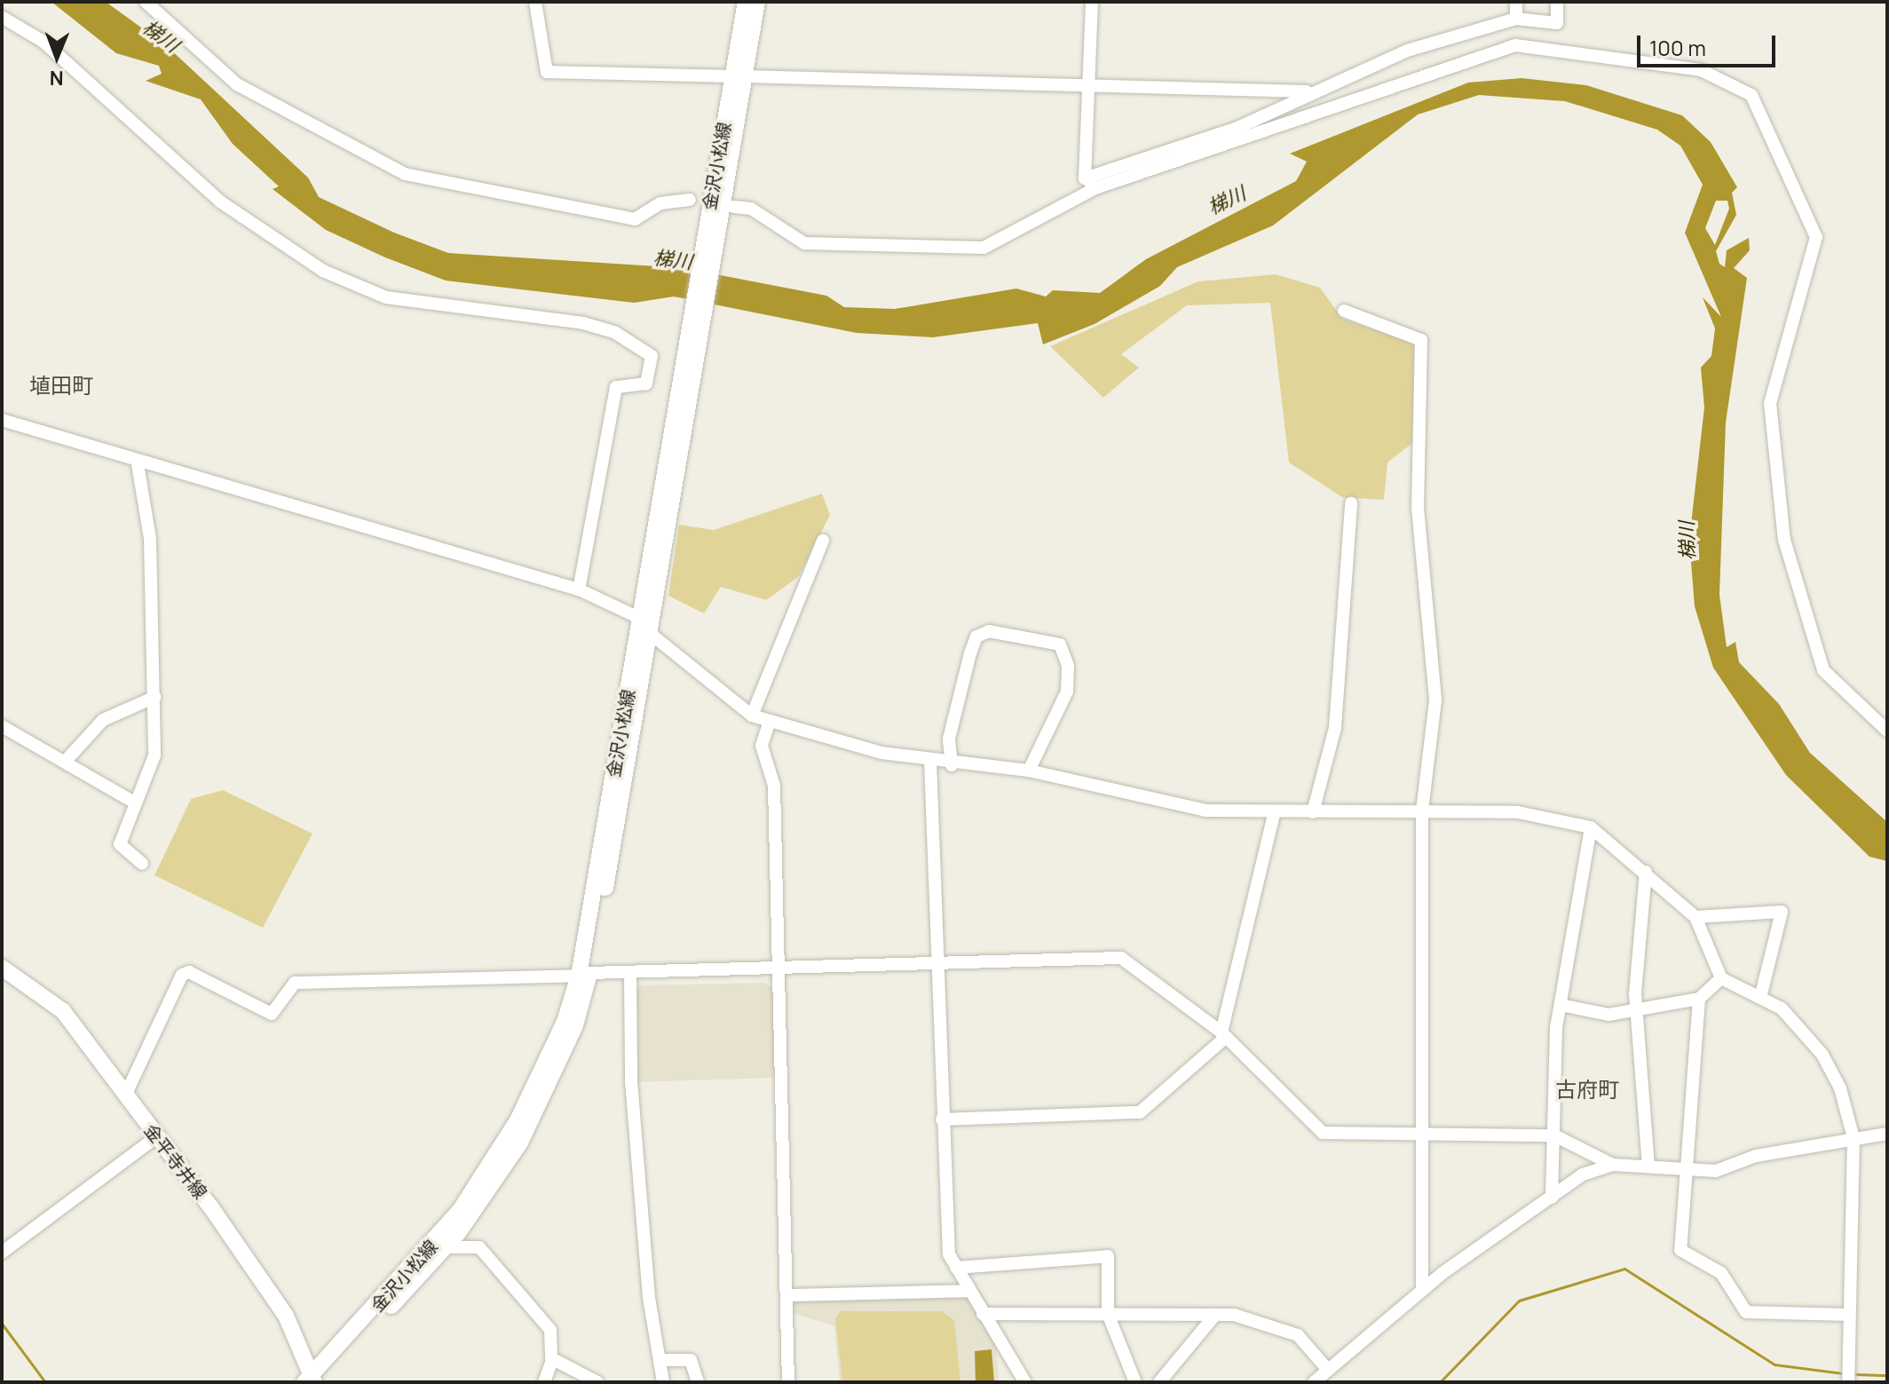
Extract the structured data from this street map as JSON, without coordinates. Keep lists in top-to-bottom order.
{
  "streets": {
    "main road": ["金沢小松線", "金平寺井線"]
  },
  "crossings": [
    ["金沢小松線", "金平寺井線"]
  ],
  "districts": ["埴田町", "古府町"],
  "water": ["梯川"],
  "scale_bar": "100 m",
  "north": "bottom"
}
